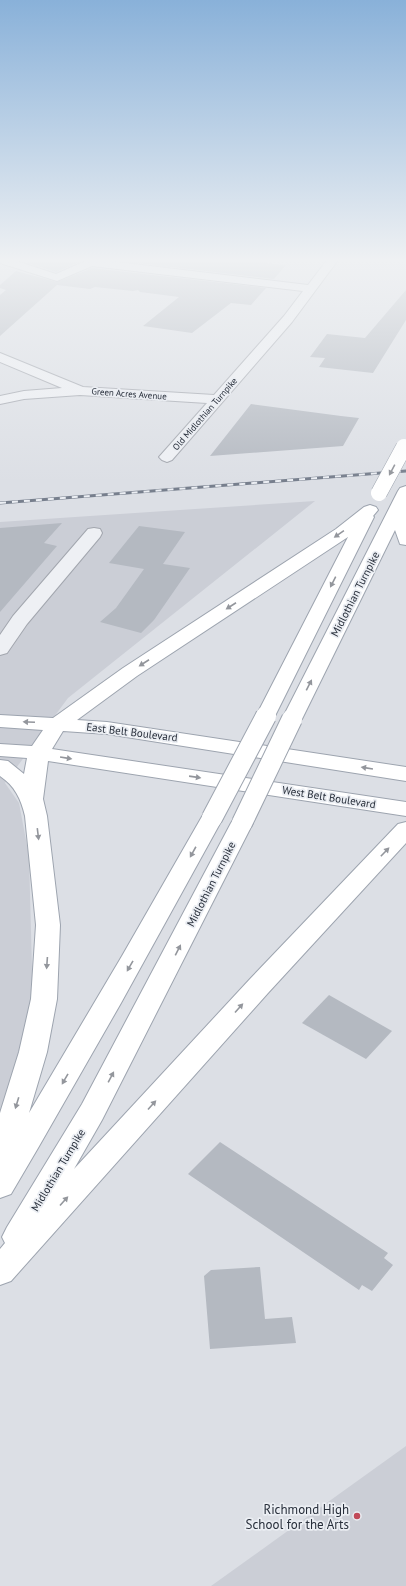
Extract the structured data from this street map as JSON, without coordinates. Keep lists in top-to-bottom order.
{
  "streets": {
    "main road": ["Midlothian Turnpike", "East Belt Boulevard", "West Belt Boulevard"],
    "street": ["Green Acres Avenue", "Old Midlothian Turnpike"]
  },
  "crossings": [
    ["Green Acres Avenue", "Old Midlothian Turnpike"]
  ],
  "one_way": ["East Belt Boulevard", "West Belt Boulevard"],
  "places": ["Richmond High School for the Arts"]
}
